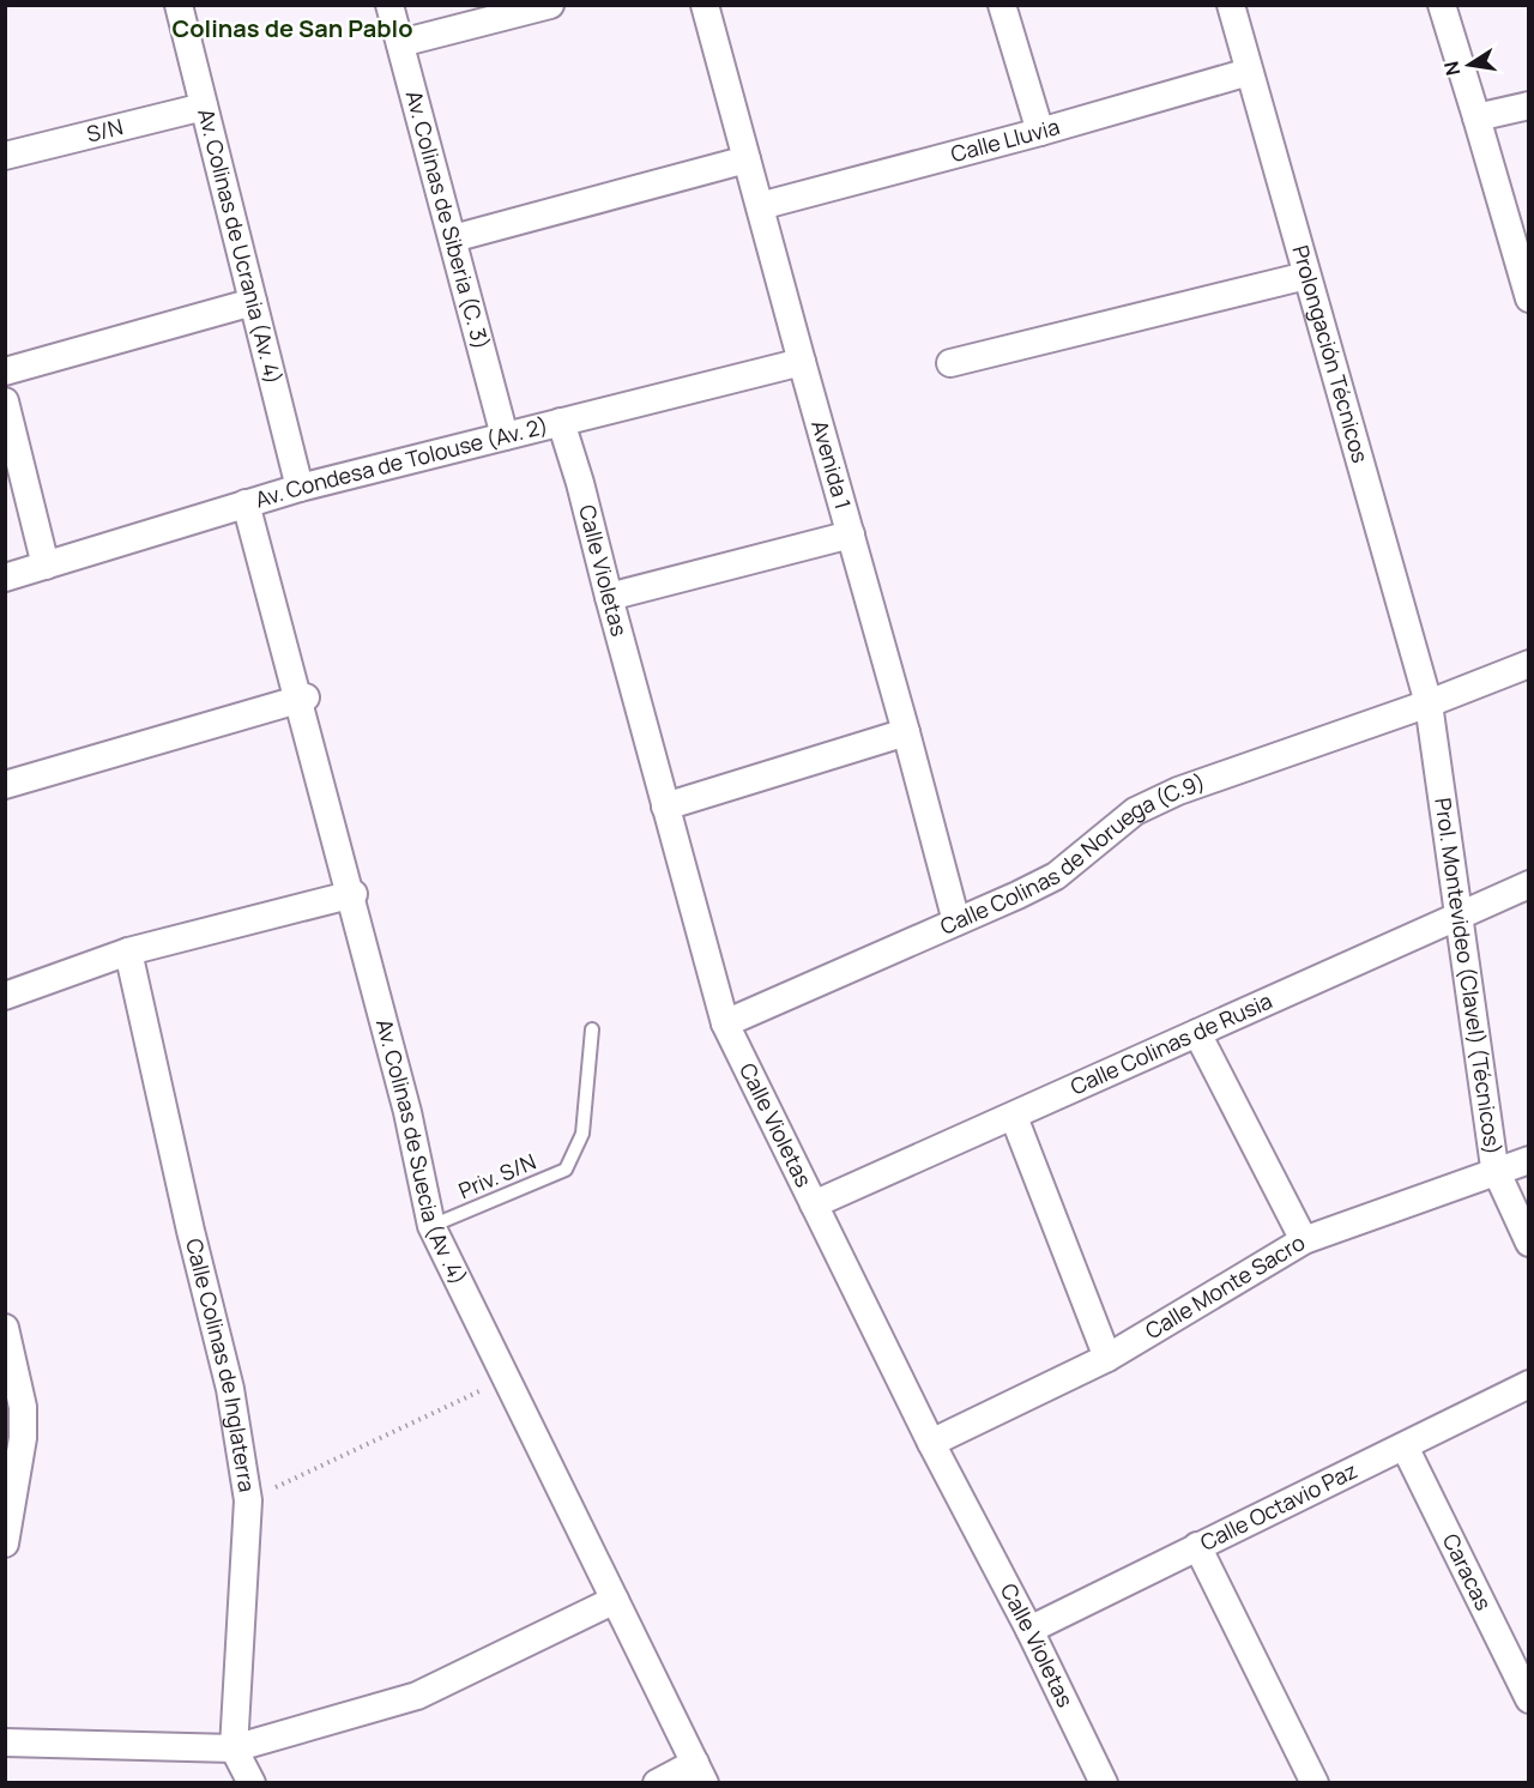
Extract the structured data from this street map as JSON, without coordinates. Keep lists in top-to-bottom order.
{
  "streets": {
    "street": [
      "S/N",
      "Calle Lluvia",
      "Av. Colinas de Siberia (C. 3)",
      "Av. Colinas de Ucrania (Av. 4)",
      "Prolongación Técnicos",
      "Av. Condesa de Tolouse (Av. 2)",
      "Avenida 1",
      "Calle Violetas",
      "Calle Colinas de Noruega (C.9)",
      "Prol. Montevideo (Clavel) (Técnicos)",
      "Calle Colinas de Rusia",
      "Av. Colinas de Suecia (Av .4)",
      "Calle Monte Sacro",
      "Calle Colinas de Inglaterra",
      "Calle Octavio Paz",
      "Caracas"
    ],
    "lane": ["Priv. S/N"]
  },
  "crossings": [
    ["S/N", "Av. Colinas de Ucrania (Av. 4)"],
    ["Calle Lluvia", "Prolongación Técnicos"],
    ["Calle Lluvia", "Avenida 1"],
    ["Av. Colinas de Siberia (C. 3)", "Av. Condesa de Tolouse (Av. 2)"],
    ["Av. Colinas de Ucrania (Av. 4)", "Av. Condesa de Tolouse (Av. 2)"],
    ["Prolongación Técnicos", "Calle Colinas de Noruega (C.9)"],
    ["Prolongación Técnicos", "Prol. Montevideo (Clavel) (Técnicos)"],
    ["Av. Condesa de Tolouse (Av. 2)", "Avenida 1"],
    ["Av. Condesa de Tolouse (Av. 2)", "Calle Violetas"],
    ["Av. Condesa de Tolouse (Av. 2)", "Av. Colinas de Suecia (Av .4)"],
    ["Avenida 1", "Calle Colinas de Noruega (C.9)"],
    ["Calle Violetas", "Calle Colinas de Noruega (C.9)"],
    ["Calle Violetas", "Calle Colinas de Rusia"],
    ["Calle Violetas", "Calle Monte Sacro"],
    ["Calle Violetas", "Calle Octavio Paz"],
    ["Calle Colinas de Noruega (C.9)", "Prol. Montevideo (Clavel) (Técnicos)"],
    ["Prol. Montevideo (Clavel) (Técnicos)", "Calle Colinas de Rusia"],
    ["Prol. Montevideo (Clavel) (Técnicos)", "Calle Monte Sacro"],
    ["Av. Colinas de Suecia (Av .4)", "Priv. S/N"],
    ["Calle Octavio Paz", "Caracas"]
  ],
  "districts": ["Colinas de San Pablo"],
  "north": "left"
}
